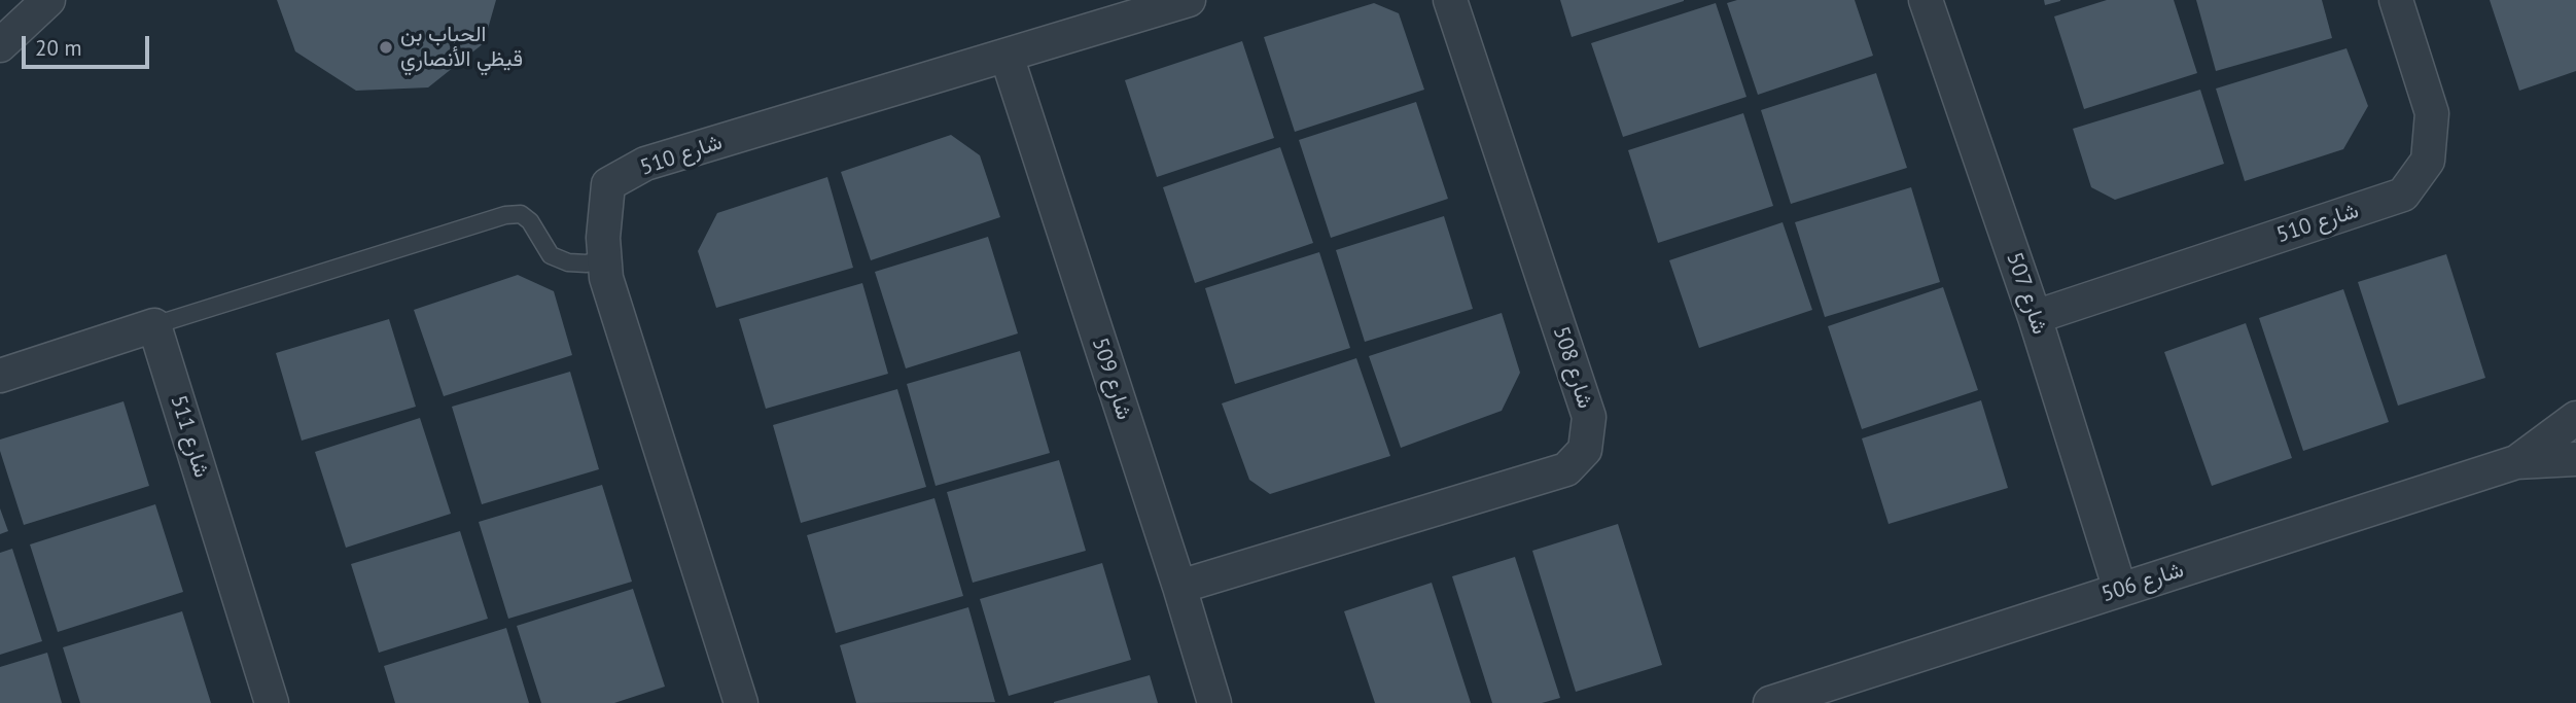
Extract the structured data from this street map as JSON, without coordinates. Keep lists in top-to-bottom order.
{
  "streets": {
    "street": [
      "شارع 510",
      "شارع 507",
      "شارع 508",
      "شارع 509",
      "شارع 511",
      "شارع 506"
    ]
  },
  "crossings": [
    ["شارع 510", "شارع 507"],
    ["شارع 510", "شارع 509"],
    ["شارع 507", "شارع 506"],
    ["شارع 508", "شارع 509"]
  ],
  "places": ["الحباب بن قيظي الأنصاري"],
  "scale_bar": "20 m"
}
